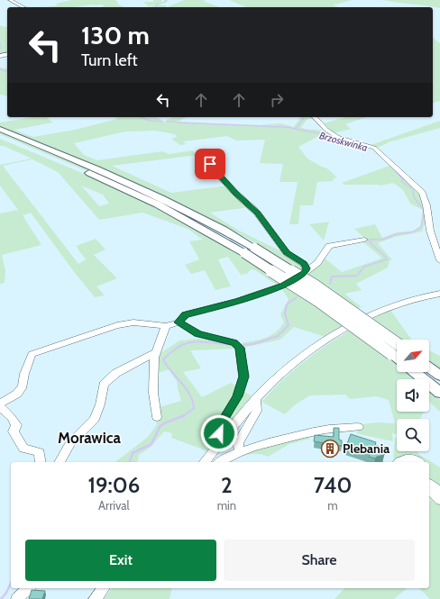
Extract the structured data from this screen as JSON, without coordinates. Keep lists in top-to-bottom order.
{
  "districts": ["Morawica"],
  "water": ["Brzoskwinka"],
  "places": {
    "building": ["Plebania"]
  },
  "north": "top right",
  "page": {
    "turn": ["130 m", "Turn left"],
    "eta": [
      "19:06",
      "Arrival",
      "2",
      "min",
      "740",
      "m"
    ],
    "buttons": ["Exit", "Share"]
  }
}
